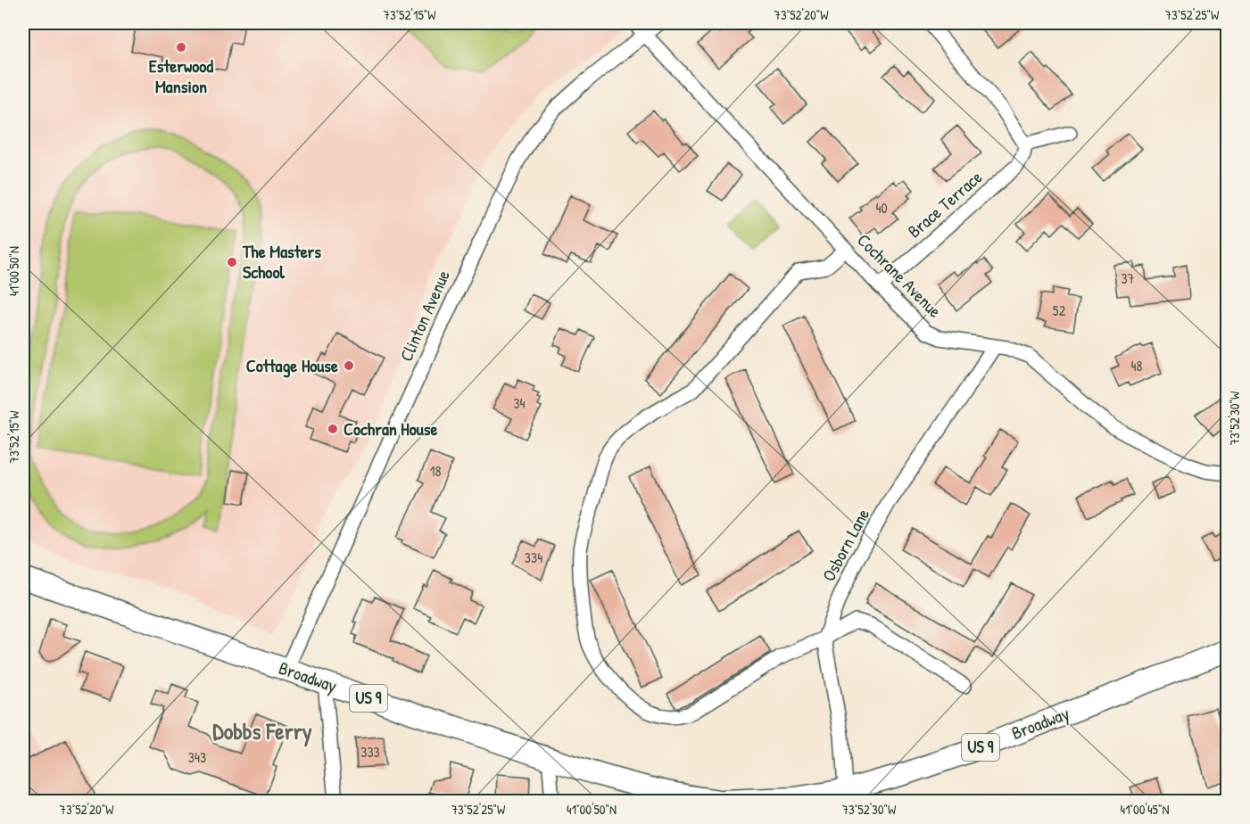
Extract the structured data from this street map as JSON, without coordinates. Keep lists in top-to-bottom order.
{
  "streets": {
    "main road": ["Broadway", "US 9"],
    "street": [
      "Brace Terrace",
      "Cochrane Avenue",
      "Clinton Avenue",
      "Osborn Lane"
    ]
  },
  "crossings": [
    ["Brace Terrace", "Cochrane Avenue"],
    ["Cochrane Avenue", "Clinton Avenue"],
    ["Cochrane Avenue", "Osborn Lane"],
    ["Clinton Avenue", "Broadway"],
    ["Osborn Lane", "Broadway"]
  ],
  "districts": ["Dobbs Ferry"],
  "places": [
    "Esterwood Mansion",
    "The Masters School",
    "Cottage House",
    "Cochran House"
  ],
  "house_numbers": [
    "40",
    "37",
    "52",
    "48",
    "34",
    "18",
    "334",
    "333",
    "343"
  ],
  "coordinates": [
    "73°52'15\"W",
    "73°52'20\"W",
    "73°52'25\"W",
    "41°00'50\"N",
    "73°52'30\"W",
    "41°00'45\"N"
  ]
}
